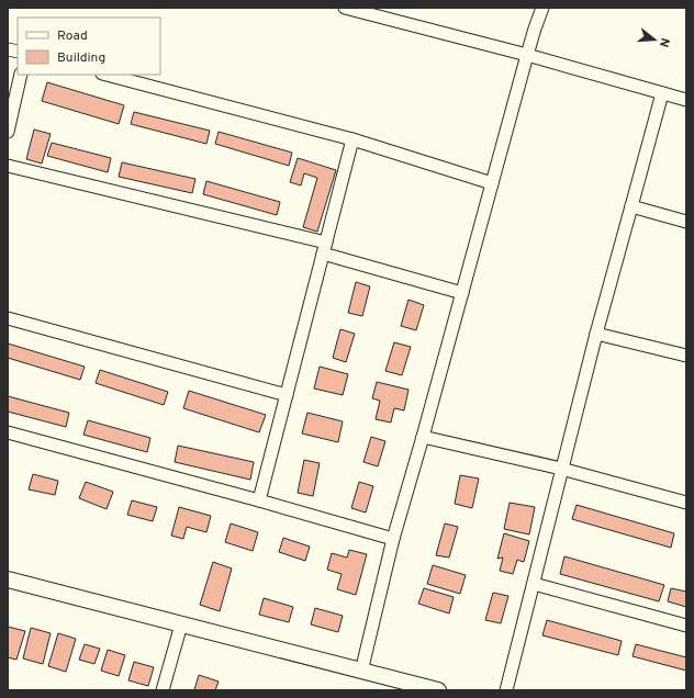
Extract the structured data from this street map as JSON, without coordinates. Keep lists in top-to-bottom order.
{
  "legend": ["Road", "Building"],
  "north": "right"
}
